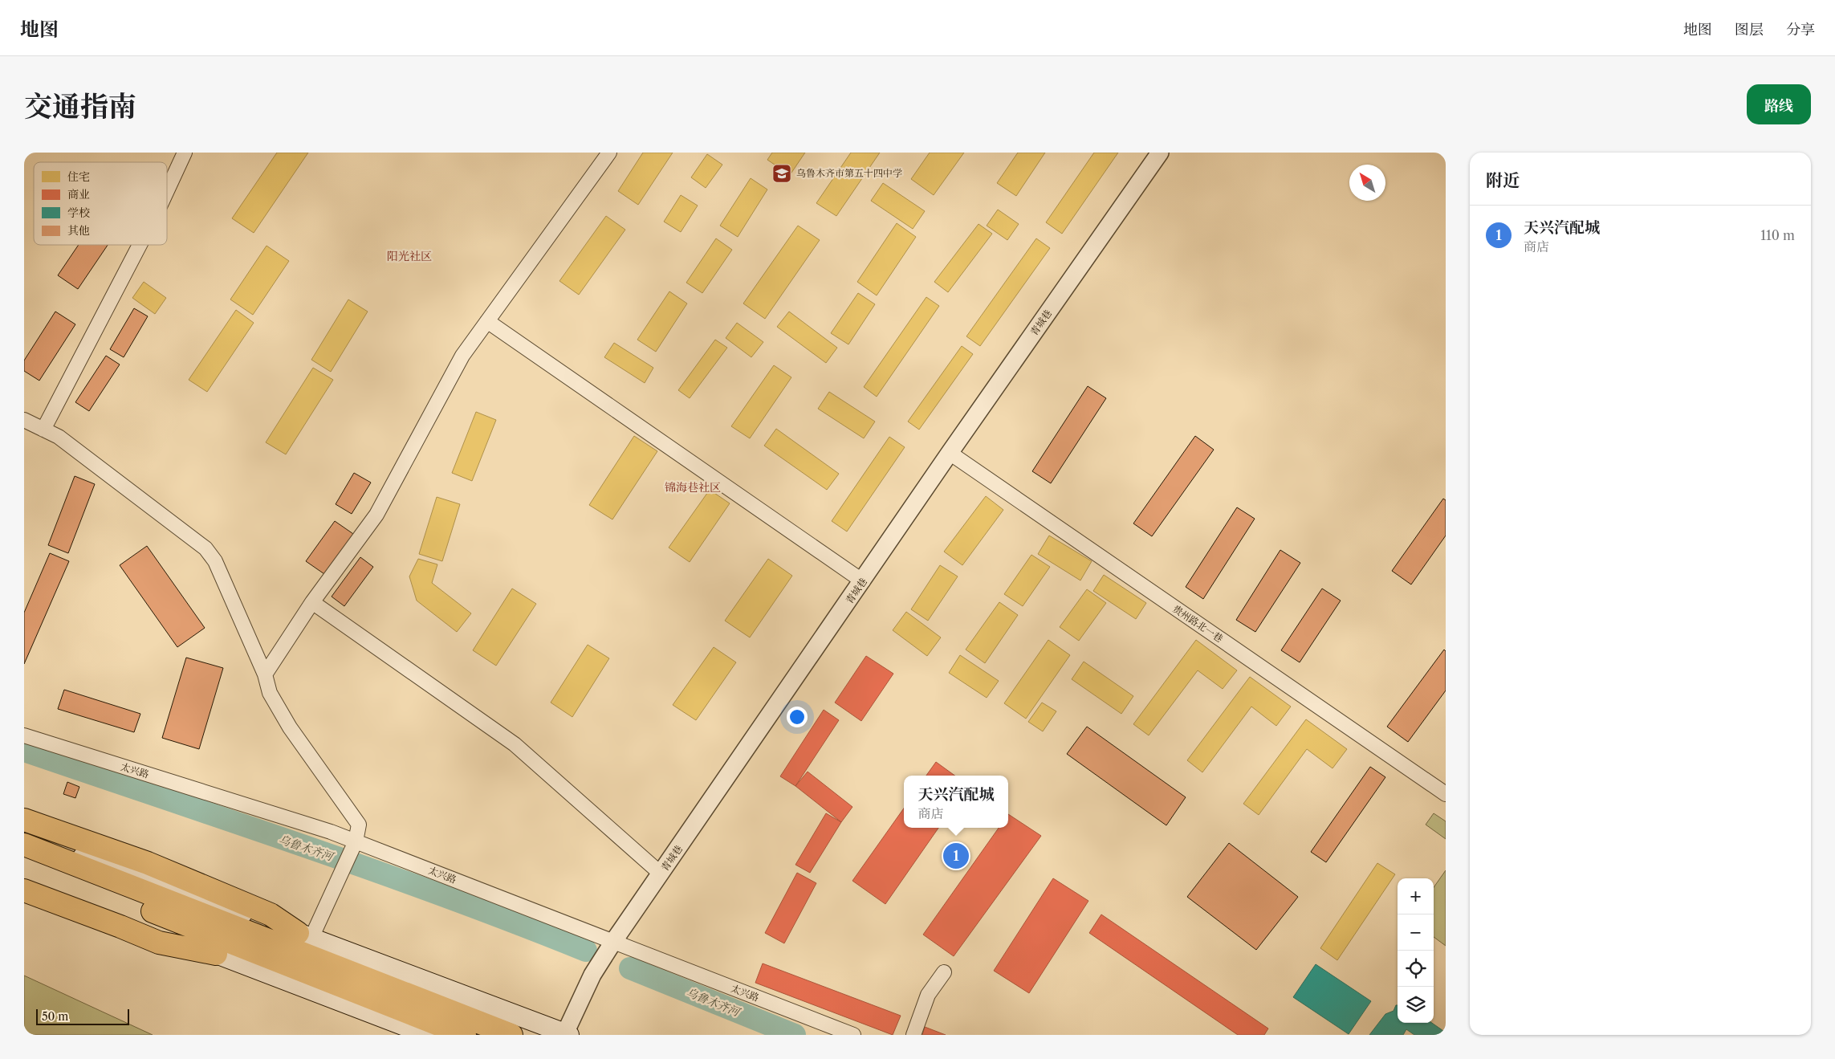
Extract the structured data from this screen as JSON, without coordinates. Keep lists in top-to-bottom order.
{
  "streets": {
    "street": ["青城巷", "贵州路北一巷", "太兴路"]
  },
  "crossings": [
    ["青城巷", "贵州路北一巷"],
    ["青城巷", "太兴路"]
  ],
  "districts": ["阳光社区", "锦海巷社区"],
  "water": ["乌鲁木齐河"],
  "places": {
    "school or university": ["乌鲁木齐市第五十四中学"]
  },
  "legend": [
    "住宅",
    "商业",
    "学校",
    "其他"
  ],
  "scale_bar": "50 m",
  "north": "top left",
  "page": {
    "header": "地图",
    "nav": ["地图", "图层", "分享"],
    "title": "交通指南",
    "buttons": "路线",
    "heading": "附近",
    "list": [
      {
        "mark": "1",
        "name": "天兴汽配城",
        "note": "商店",
        "value": "110 m"
      }
    ],
    "popup": ["天兴汽配城", "商店"],
    "pins": "1",
    "map_buttons": ["+", "−"],
    "scale": "50 m"
  }
}
